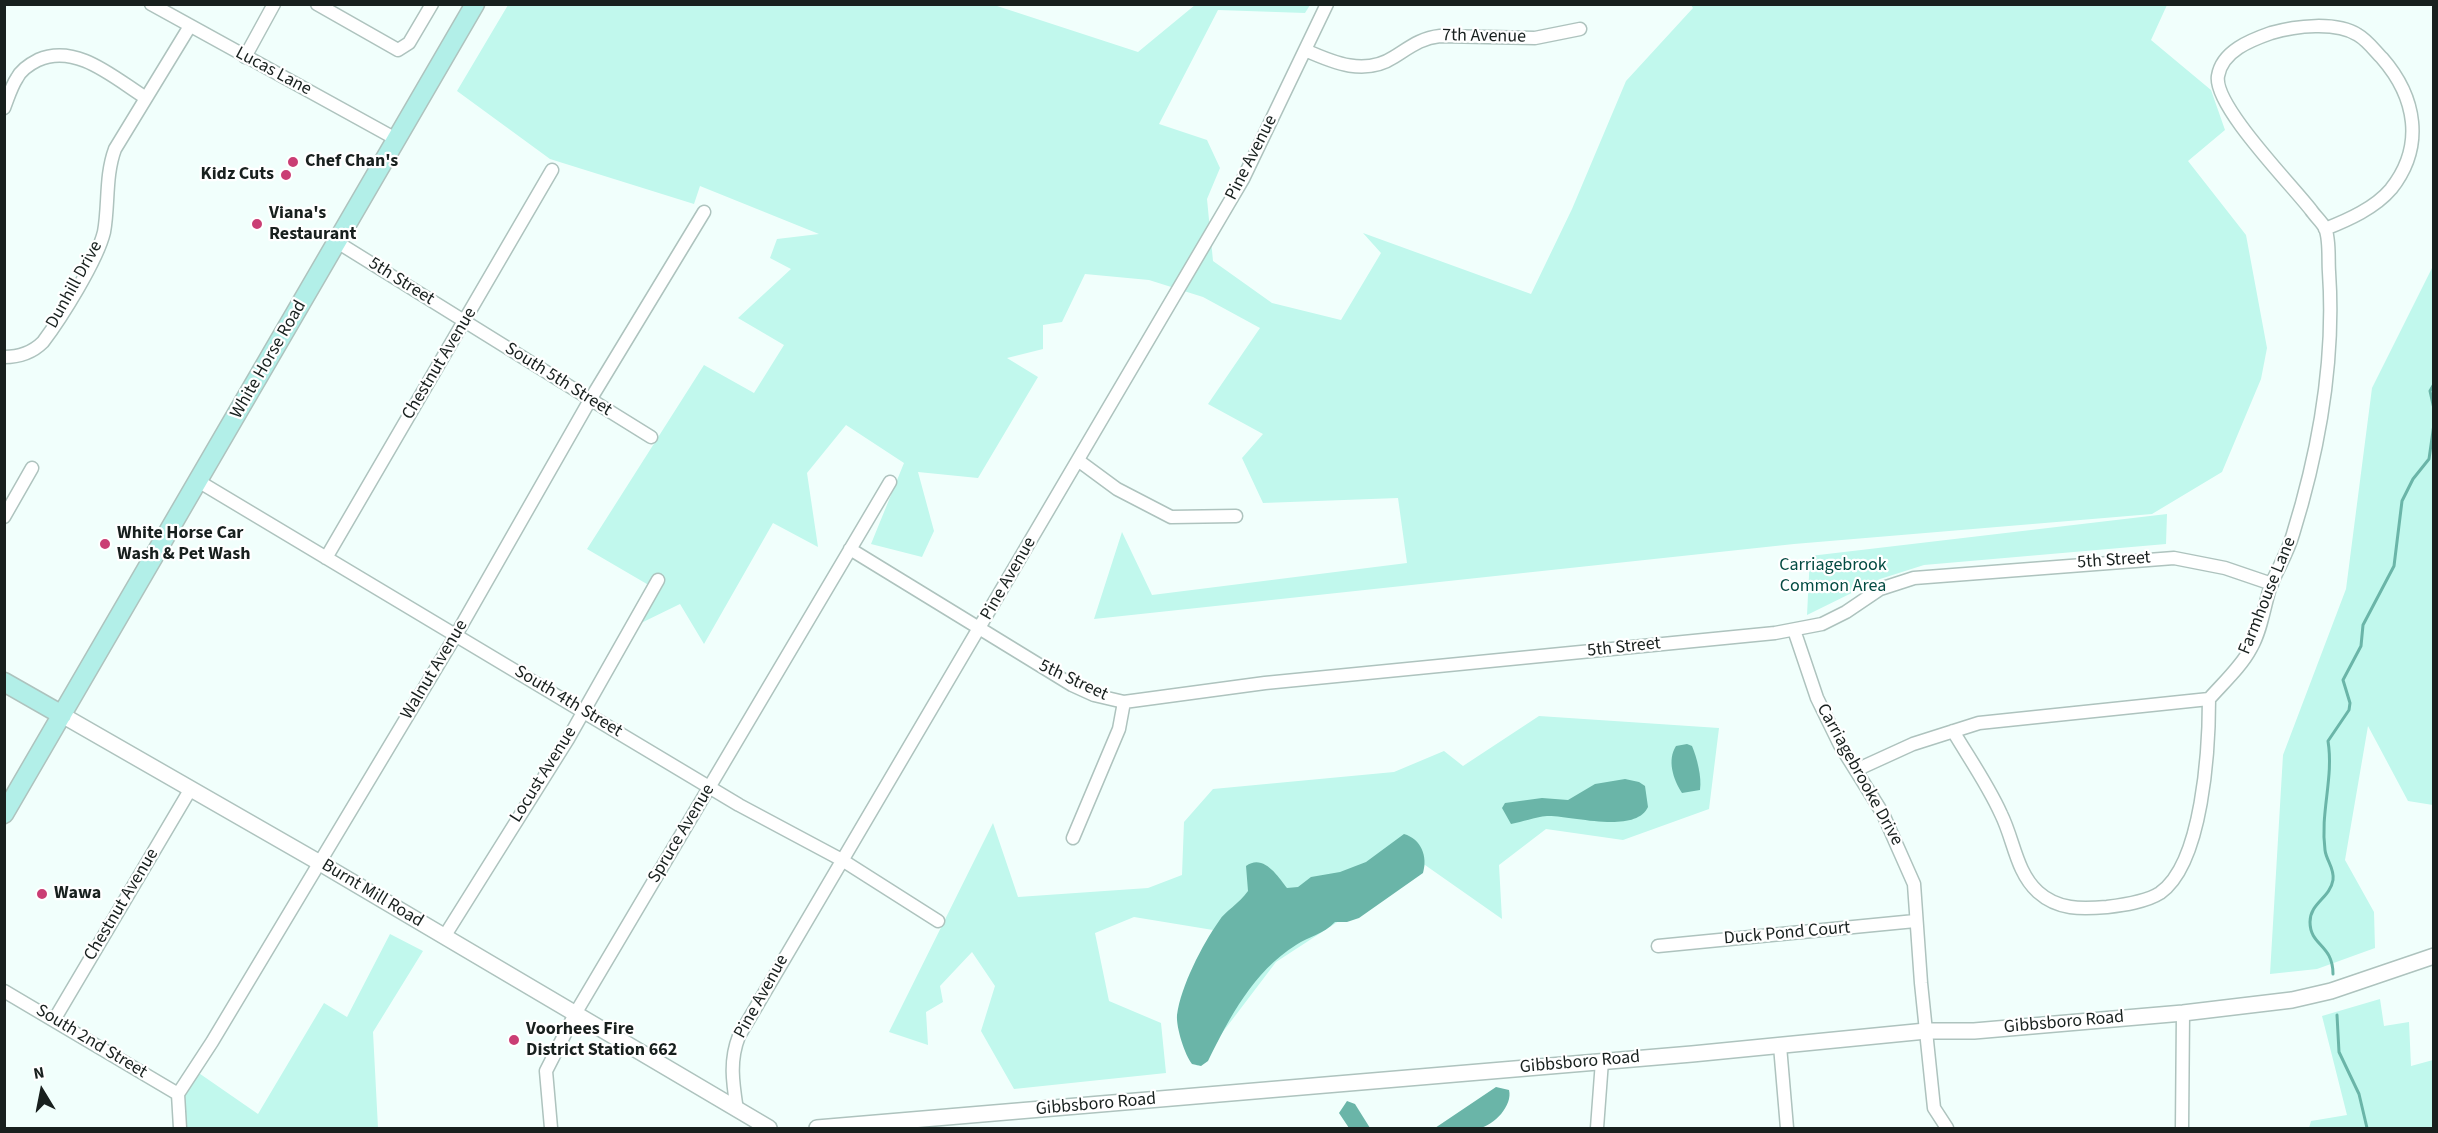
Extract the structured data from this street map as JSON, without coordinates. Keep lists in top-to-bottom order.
{
  "streets": {
    "main road": ["White Horse Road", "Burnt Mill Road"],
    "street": [
      "7th Avenue",
      "Lucas Lane",
      "Pine Avenue",
      "5th Street",
      "Dunhill Drive",
      "Chestnut Avenue",
      "South 5th Street",
      "Farmhouse Lane",
      "Walnut Avenue",
      "South 4th Street",
      "Locust Avenue",
      "Carriagebrooke Drive",
      "Spruce Avenue",
      "Duck Pond Court",
      "Gibbsboro Road",
      "South 2nd Street"
    ]
  },
  "crossings": [
    ["7th Avenue", "Pine Avenue"],
    ["Lucas Lane", "Dunhill Drive"],
    ["Lucas Lane", "White Horse Road"],
    ["Pine Avenue", "5th Street"],
    ["Pine Avenue", "South 4th Street"],
    ["Pine Avenue", "Burnt Mill Road"],
    ["5th Street", "White Horse Road"],
    ["5th Street", "Chestnut Avenue"],
    ["5th Street", "South 5th Street"],
    ["5th Street", "Farmhouse Lane"],
    ["5th Street", "Carriagebrooke Drive"],
    ["White Horse Road", "South 4th Street"],
    ["White Horse Road", "Burnt Mill Road"],
    ["Chestnut Avenue", "South 5th Street"],
    ["Chestnut Avenue", "South 4th Street"],
    ["Chestnut Avenue", "Burnt Mill Road"],
    ["Chestnut Avenue", "South 2nd Street"],
    ["South 5th Street", "Walnut Avenue"],
    ["Walnut Avenue", "South 4th Street"],
    ["Walnut Avenue", "Burnt Mill Road"],
    ["Walnut Avenue", "South 2nd Street"],
    ["South 4th Street", "Locust Avenue"],
    ["South 4th Street", "Spruce Avenue"],
    ["Locust Avenue", "Burnt Mill Road"],
    ["Carriagebrooke Drive", "Duck Pond Court"],
    ["Carriagebrooke Drive", "Gibbsboro Road"],
    ["Spruce Avenue", "Burnt Mill Road"]
  ],
  "parks": ["Carriagebrook Common Area"],
  "places": [
    "Chef Chan's",
    "Kidz Cuts",
    "Viana's Restaurant",
    "White Horse Car Wash & Pet Wash",
    "Wawa",
    "Voorhees Fire District Station 662"
  ],
  "north": "top"
}
